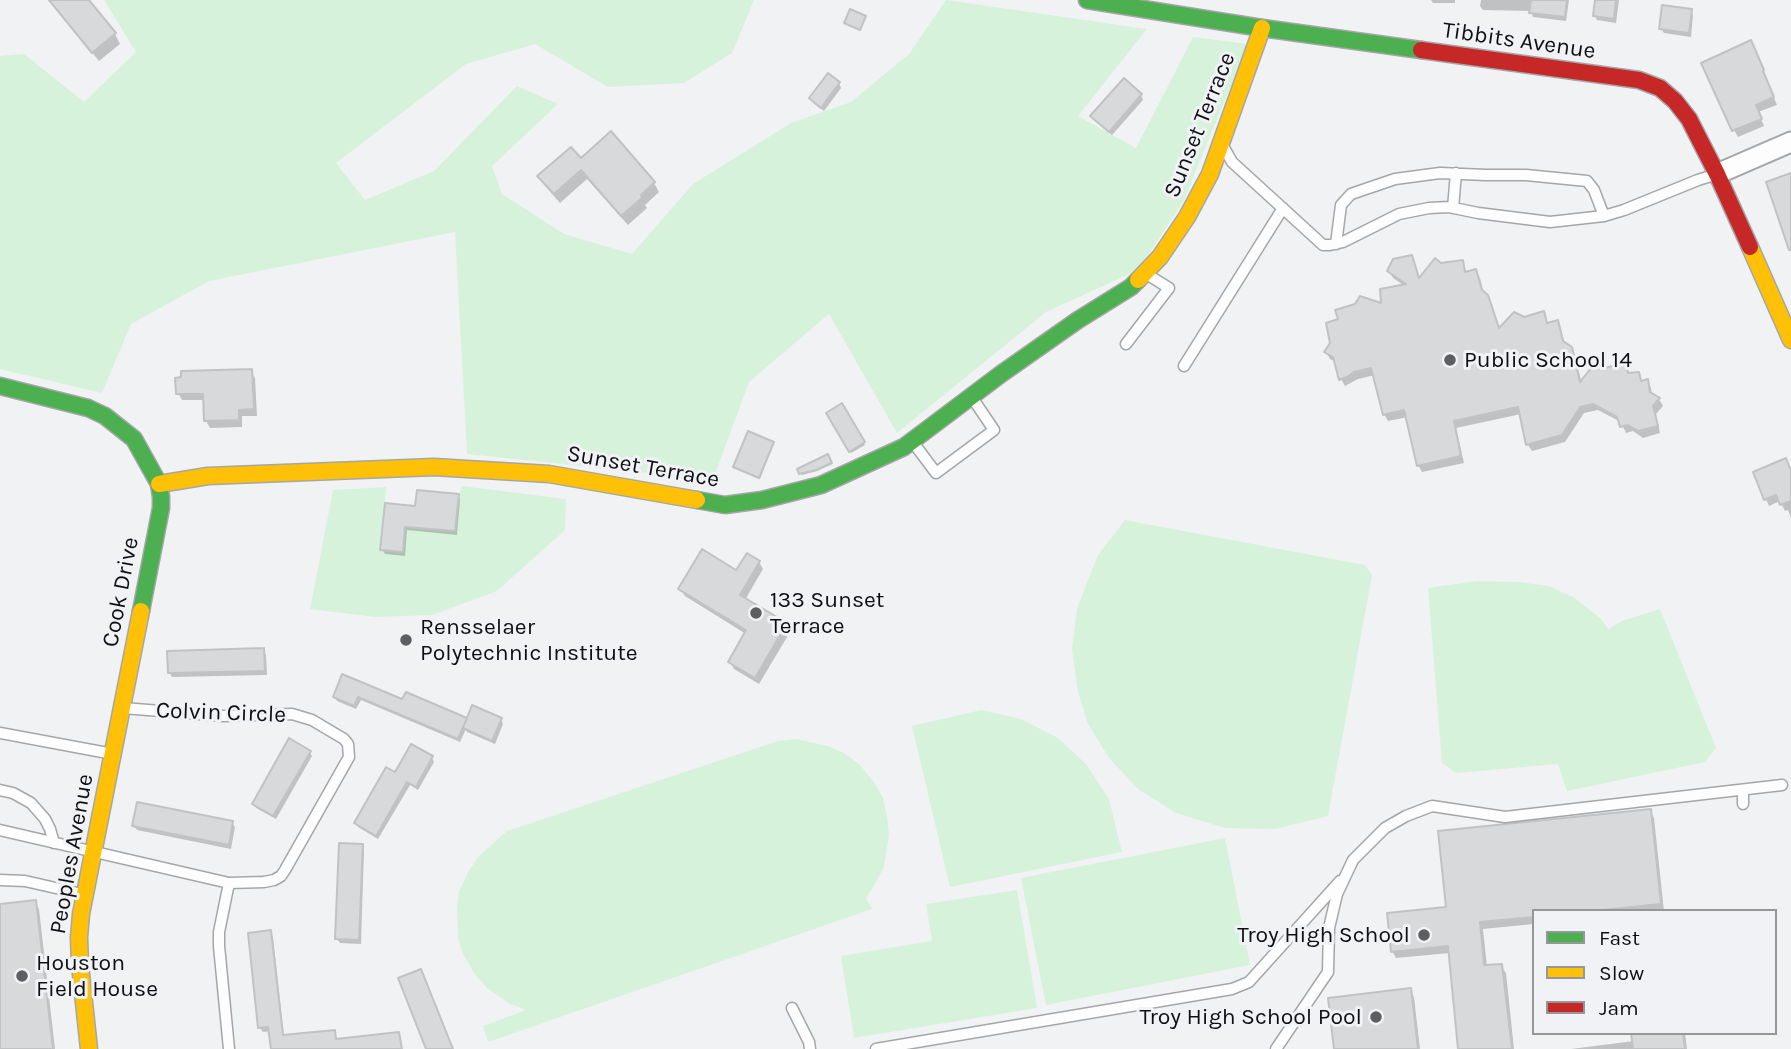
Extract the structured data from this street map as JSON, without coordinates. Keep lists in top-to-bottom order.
{
  "streets": {
    "street": [
      "Tibbits Avenue",
      "Sunset Terrace",
      "Cook Drive",
      "Peoples Avenue"
    ],
    "lane": ["Colvin Circle"]
  },
  "crossings": [
    ["Tibbits Avenue", "Sunset Terrace"],
    ["Sunset Terrace", "Cook Drive"],
    ["Cook Drive", "Colvin Circle"],
    ["Cook Drive", "Peoples Avenue"],
    ["Colvin Circle", "Peoples Avenue"]
  ],
  "places": [
    "Public School 14",
    "133 Sunset Terrace",
    "Rensselaer Polytechnic Institute",
    "Troy High School",
    "Houston Field House",
    "Troy High School Pool"
  ],
  "legend": ["Fast", "Slow", "Jam"]
}
